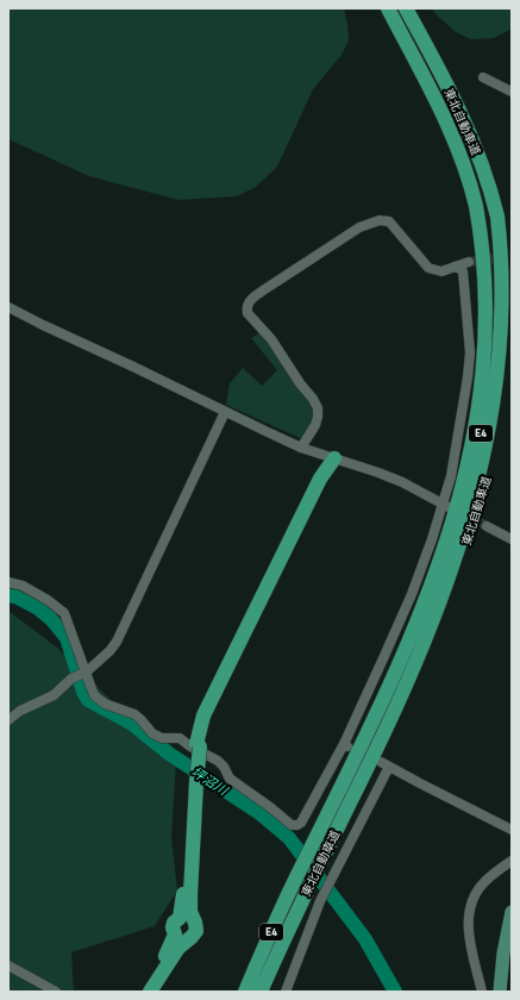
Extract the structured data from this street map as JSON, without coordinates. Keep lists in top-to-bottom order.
{
  "streets": {
    "highway": ["東北自動車道", "E4"]
  },
  "water": ["坪沼川"]
}
